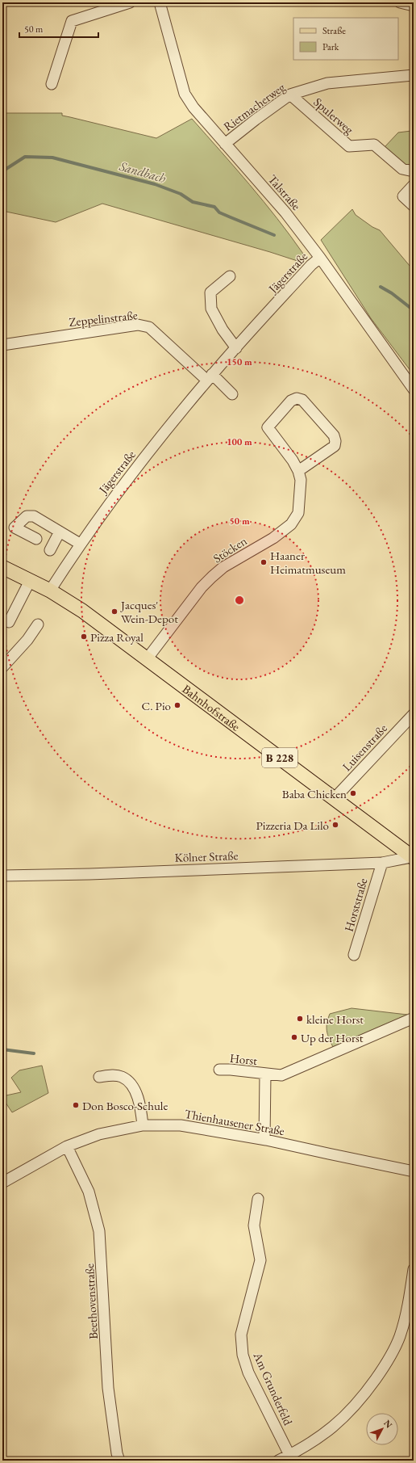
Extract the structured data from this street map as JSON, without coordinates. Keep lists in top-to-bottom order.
{
  "streets": {
    "main road": ["Bahnhofstraße", "B 228"],
    "street": [
      "Rietmacherweg",
      "Spulerweg",
      "Talstraße",
      "Jägerstraße",
      "Zeppelinstraße",
      "Stöcken",
      "Luisenstraße",
      "Kölner Straße",
      "Horststraße",
      "Horst",
      "Thienhausener Straße",
      "Beethovenstraße",
      "Am Grunderfeld"
    ]
  },
  "crossings": [
    ["Rietmacherweg", "Spulerweg"],
    ["Rietmacherweg", "Talstraße"],
    ["Talstraße", "Jägerstraße"],
    ["Jägerstraße", "Zeppelinstraße"],
    ["Jägerstraße", "Bahnhofstraße"],
    ["Stöcken", "Bahnhofstraße"],
    ["Bahnhofstraße", "Luisenstraße"],
    ["Bahnhofstraße", "Kölner Straße"],
    ["Kölner Straße", "Horststraße"],
    ["Horst", "Thienhausener Straße"],
    ["Thienhausener Straße", "Beethovenstraße"]
  ],
  "water": ["Sandbach"],
  "places": [
    "Haaner Heimatmuseum",
    "Jacques' Wein-Depot",
    "Pizza Royal",
    "C. Pio",
    "Baba Chicken",
    "Pizzeria Da Lilo",
    "kleine Horst",
    "Up der Horst",
    "Don Bosco-Schule"
  ],
  "legend": ["Straße", "Park"],
  "scale_bar": "50 m",
  "north": "top right",
  "rings": ["150 m", "100 m", "50 m"]
}
